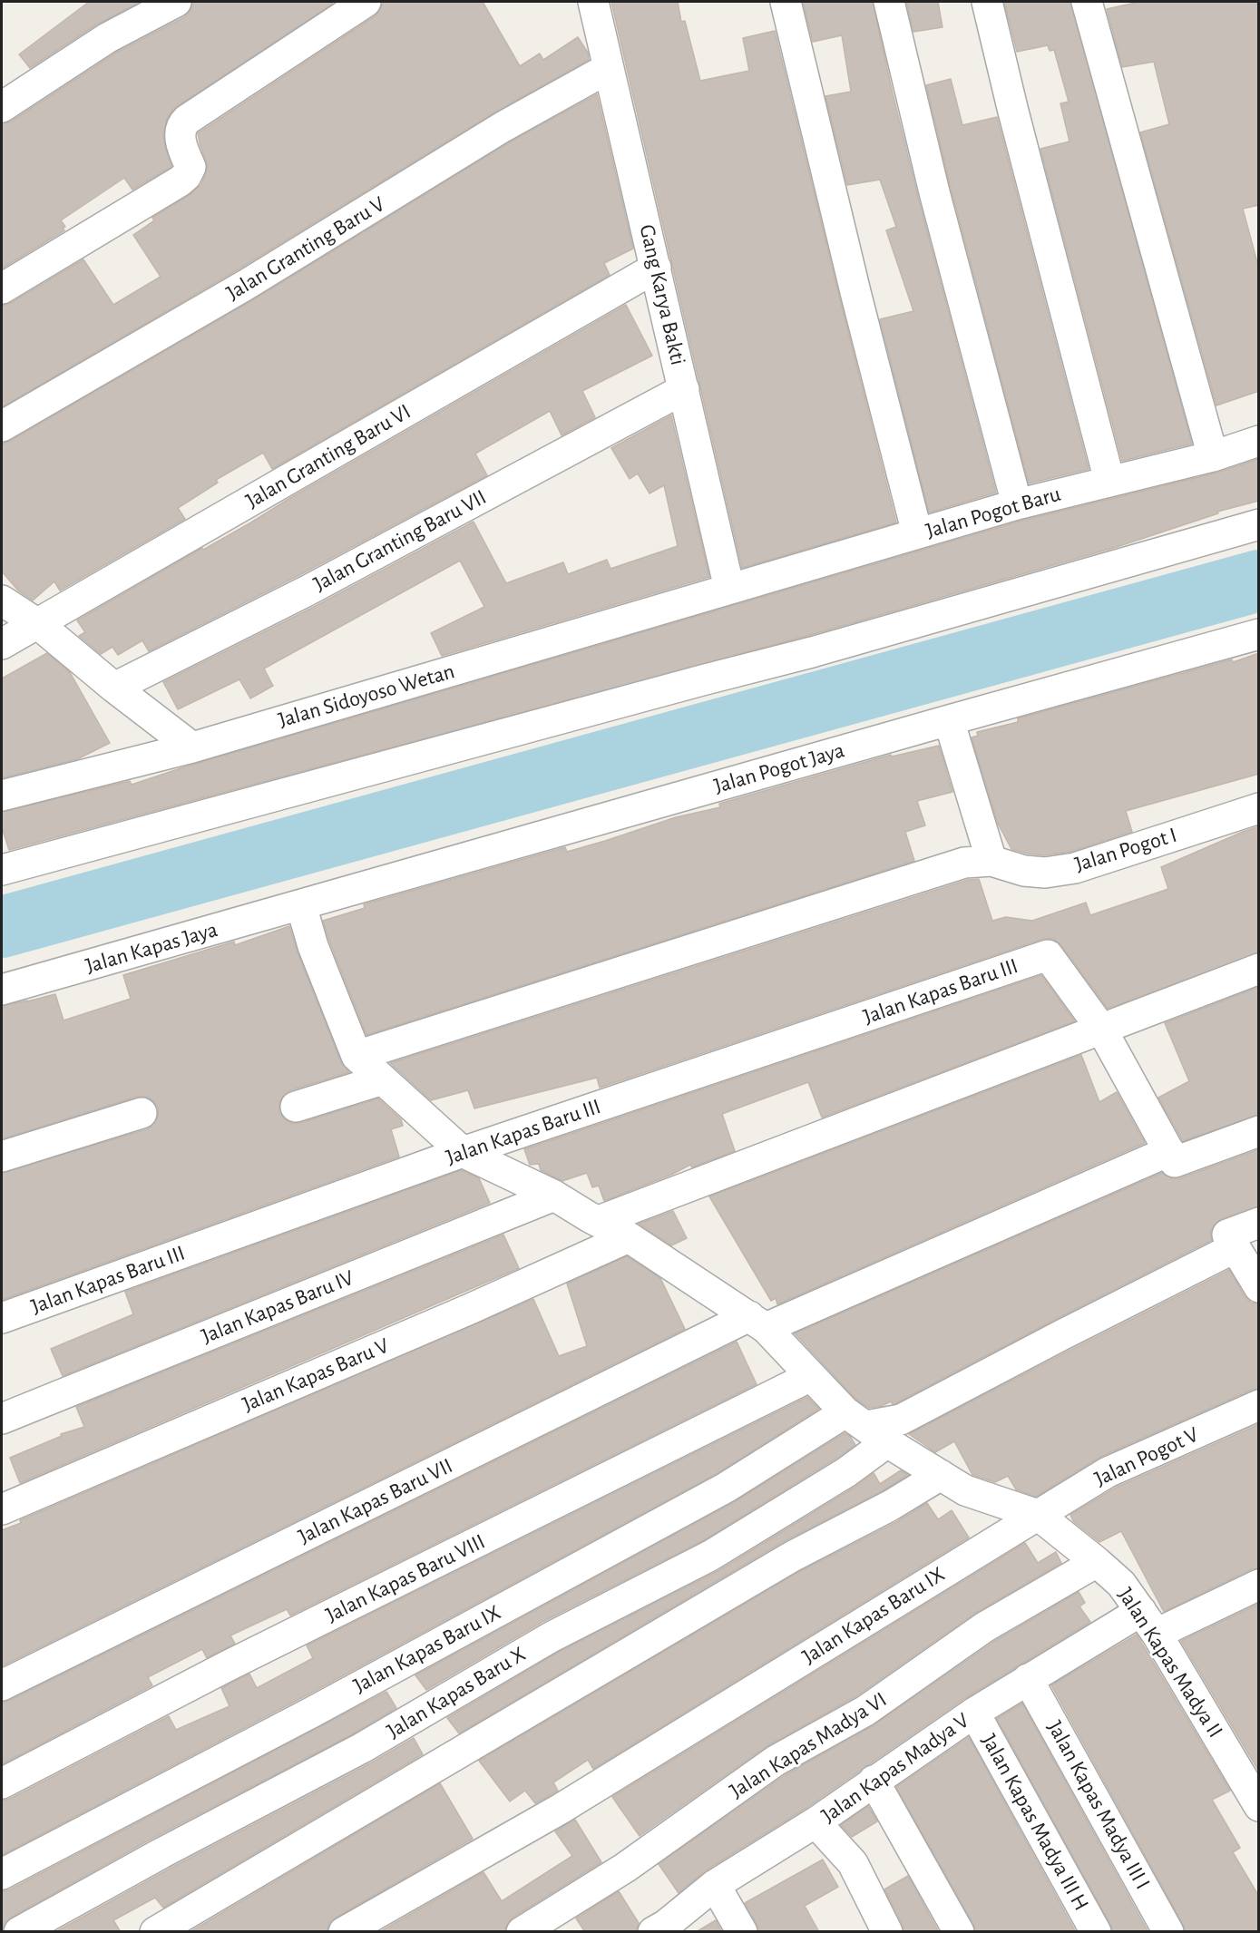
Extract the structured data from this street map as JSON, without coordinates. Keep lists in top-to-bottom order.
{
  "streets": {
    "street": [
      "Jalan Granting Baru V",
      "Gang Karya Bakti",
      "Jalan Granting Baru VI",
      "Jalan Pogot Baru",
      "Jalan Granting Baru VII",
      "Jalan Sidoyoso Wetan",
      "Jalan Pogot Jaya",
      "Jalan Pogot I",
      "Jalan Kapas Jaya",
      "Jalan Kapas Baru III",
      "Jalan Kapas Baru IV",
      "Jalan Kapas Baru V",
      "Jalan Pogot V",
      "Jalan Kapas Baru VII",
      "Jalan Kapas Baru VIII",
      "Jalan Kapas Baru IX",
      "Jalan Kapas Madya II",
      "Jalan Kapas Baru X",
      "Jalan Kapas Madya VI",
      "Jalan Kapas Madya V",
      "Jalan Kapas Madya III I",
      "Jalan Kapas Madya III H"
    ]
  },
  "crossings": [
    ["Jalan Granting Baru V", "Gang Karya Bakti"],
    ["Gang Karya Bakti", "Jalan Granting Baru VI"],
    ["Gang Karya Bakti", "Jalan Pogot Baru"],
    ["Gang Karya Bakti", "Jalan Granting Baru VII"],
    ["Gang Karya Bakti", "Jalan Sidoyoso Wetan"],
    ["Jalan Pogot Baru", "Jalan Sidoyoso Wetan"],
    ["Jalan Pogot Jaya", "Jalan Kapas Jaya"],
    ["Jalan Pogot V", "Jalan Kapas Baru IX"],
    ["Jalan Pogot V", "Jalan Kapas Madya II"],
    ["Jalan Kapas Baru IX", "Jalan Kapas Madya II"],
    ["Jalan Kapas Baru IX", "Jalan Kapas Baru X"],
    ["Jalan Kapas Madya II", "Jalan Kapas Madya VI"],
    ["Jalan Kapas Madya II", "Jalan Kapas Madya V"],
    ["Jalan Kapas Madya V", "Jalan Kapas Madya III I"],
    ["Jalan Kapas Madya V", "Jalan Kapas Madya III H"]
  ]
}
